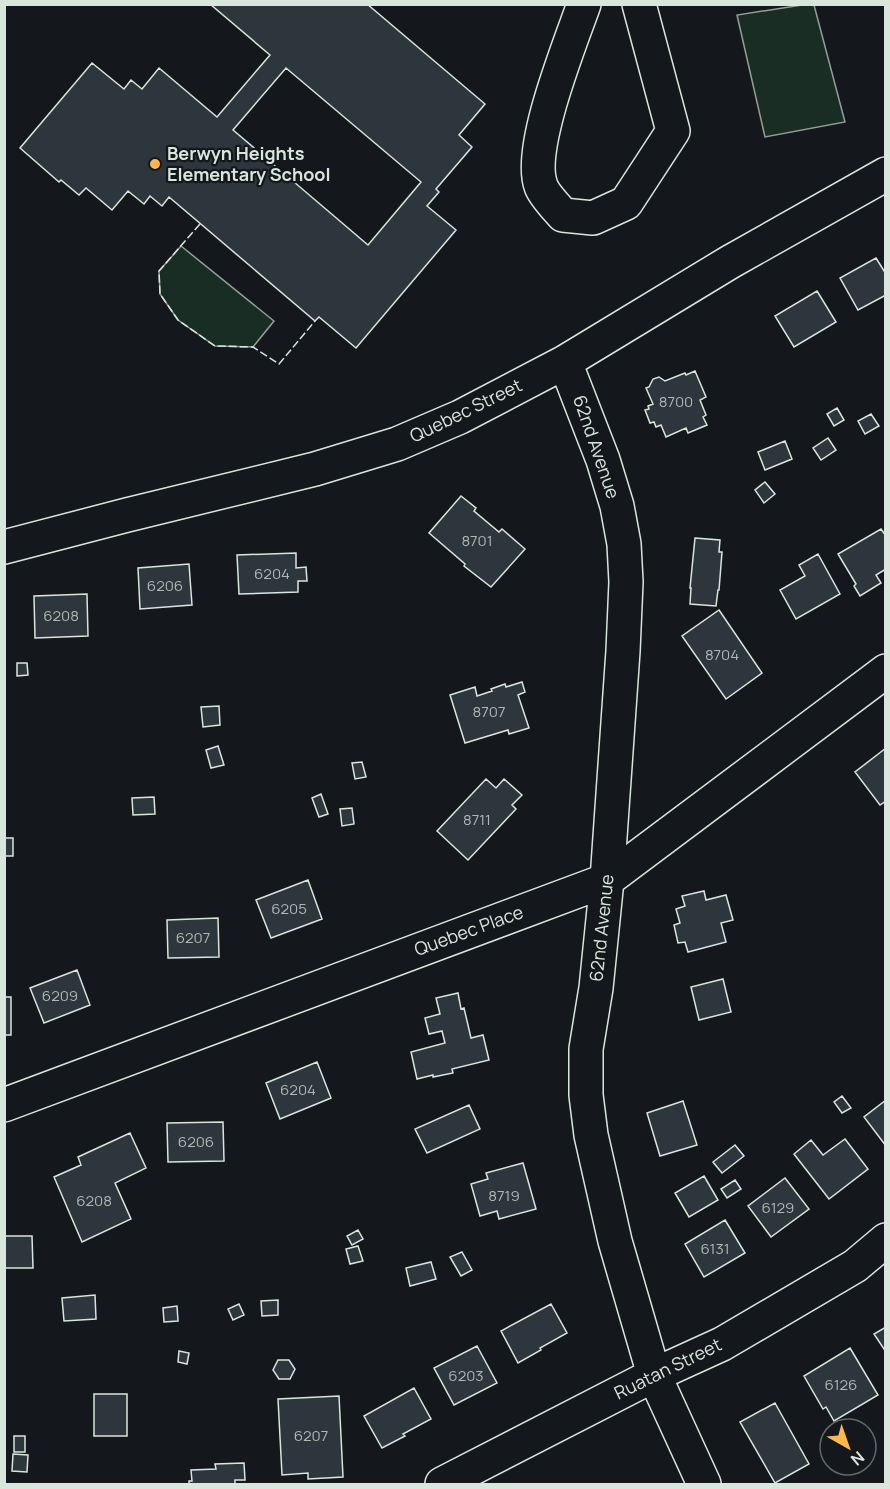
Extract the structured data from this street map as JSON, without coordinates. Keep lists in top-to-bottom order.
{
  "streets": {
    "street": [
      "Quebec Street",
      "62nd Avenue",
      "Quebec Place",
      "Ruatan Street"
    ]
  },
  "crossings": [
    ["Quebec Street", "62nd Avenue"],
    ["62nd Avenue", "Quebec Place"],
    ["62nd Avenue", "Ruatan Street"]
  ],
  "places": ["Berwyn Heights Elementary School"],
  "house_numbers": [
    "8700",
    "8701",
    "6204",
    "6206",
    "6208",
    "8704",
    "8707",
    "8711",
    "6205",
    "6207",
    "6209",
    "6204",
    "6206",
    "8719",
    "6208",
    "6129",
    "6131",
    "6203",
    "6126",
    "6207"
  ],
  "north": "bottom right"
}
